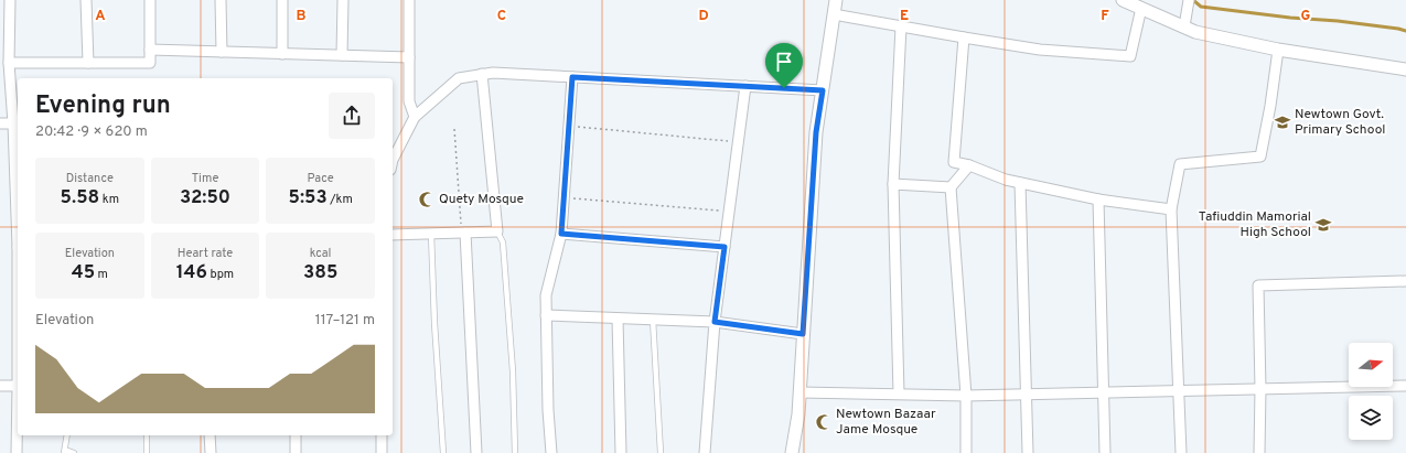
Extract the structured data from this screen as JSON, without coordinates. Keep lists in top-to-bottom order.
{
  "places": {
    "school or university": ["Newtown Govt. Primary School", "Tafiuddin Mamorial High School"],
    "mosque": ["Quety Mosque", "Newtown Bazaar Jame Mosque"]
  },
  "north": "right",
  "page": {
    "heading": ["Evening run", "20:42 · 9 × 620 m"],
    "stats": [
      ["Distance", "5.58 km"],
      ["Time", "32:50"],
      ["Pace", "5:53 /km"],
      ["Elevation", "45 m"],
      ["Heart rate", "146 bpm"],
      ["kcal", "385"]
    ],
    "chart": ["Elevation", "117–121 m"]
  },
  "grid": {
    "columns": [
      "A",
      "B",
      "C",
      "D",
      "E",
      "F",
      "G"
    ]
  }
}
